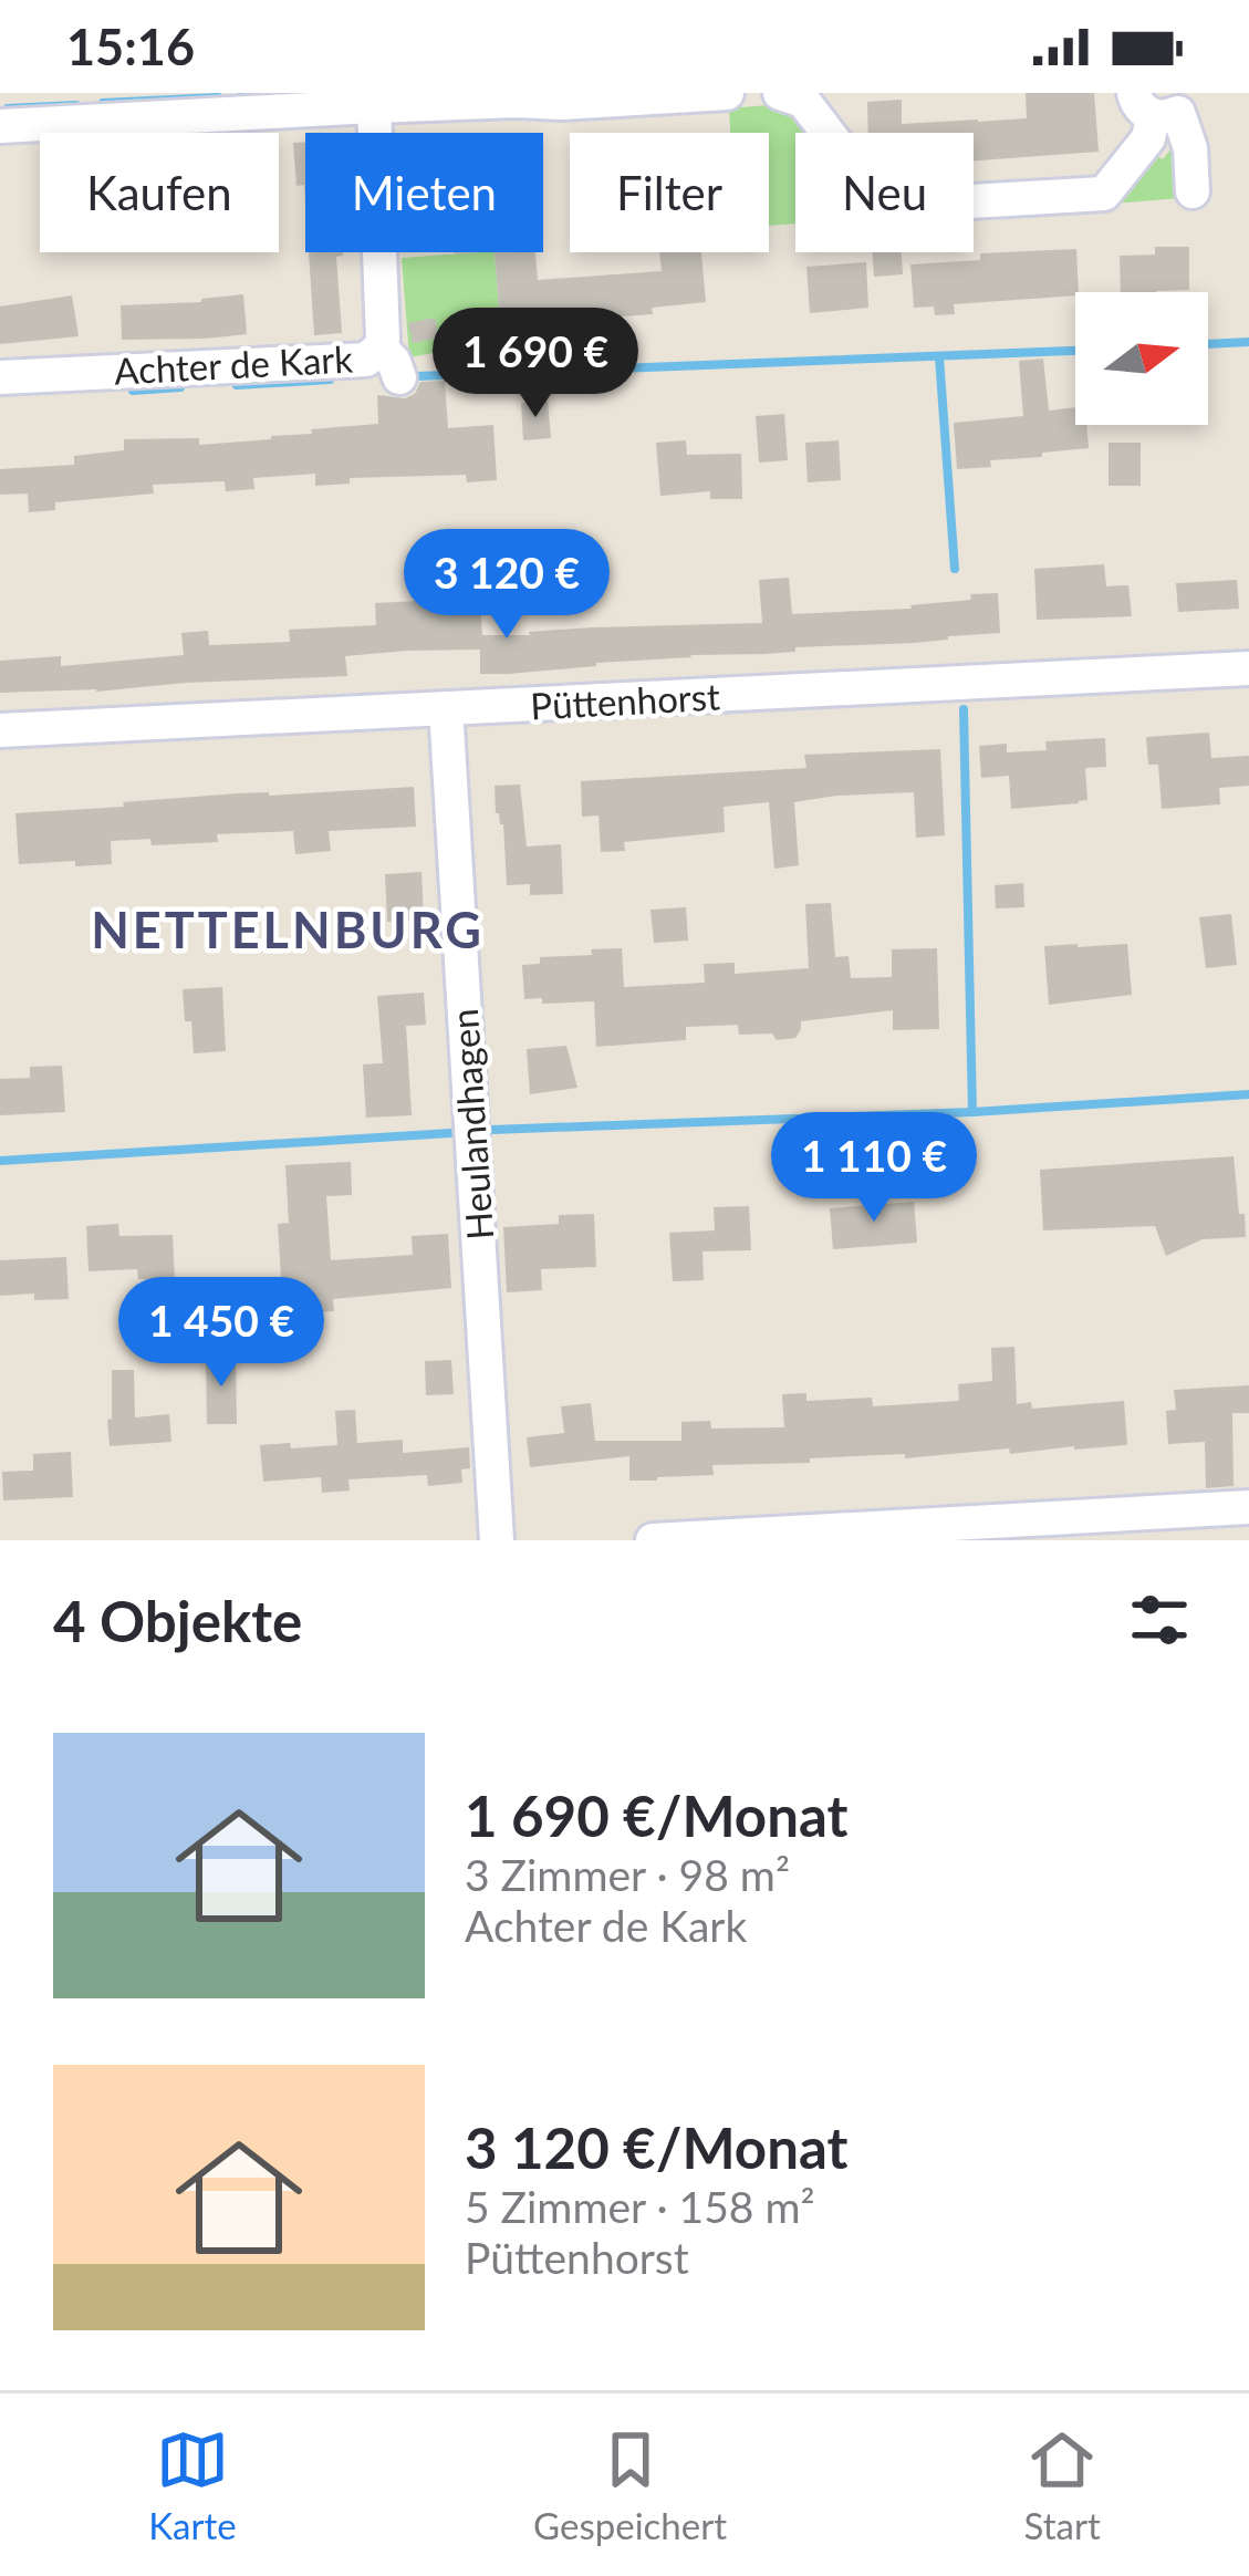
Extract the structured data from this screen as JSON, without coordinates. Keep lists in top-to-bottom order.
{
  "streets": {
    "street": ["Achter de Kark", "Püttenhorst", "Heulandhagen"]
  },
  "crossings": [
    ["Püttenhorst", "Heulandhagen"]
  ],
  "districts": ["NETTELNBURG"],
  "north": "right",
  "page": {
    "status": "15:16",
    "chip": [
      "Kaufen",
      "Mieten",
      "Filter",
      "Neu"
    ],
    "price": [
      "1 690 €",
      "3 120 €",
      "1 110 €",
      "1 450 €"
    ],
    "heading": "4 Objekte",
    "list": [
      {
        "name": "1 690 €/Monat",
        "note": "3 Zimmer · 98 m² · Achter de Kark"
      },
      {
        "name": "3 120 €/Monat",
        "note": "5 Zimmer · 158 m² · Püttenhorst"
      }
    ],
    "tabs": ["Karte", "Gespeichert", "Start"]
  }
}
